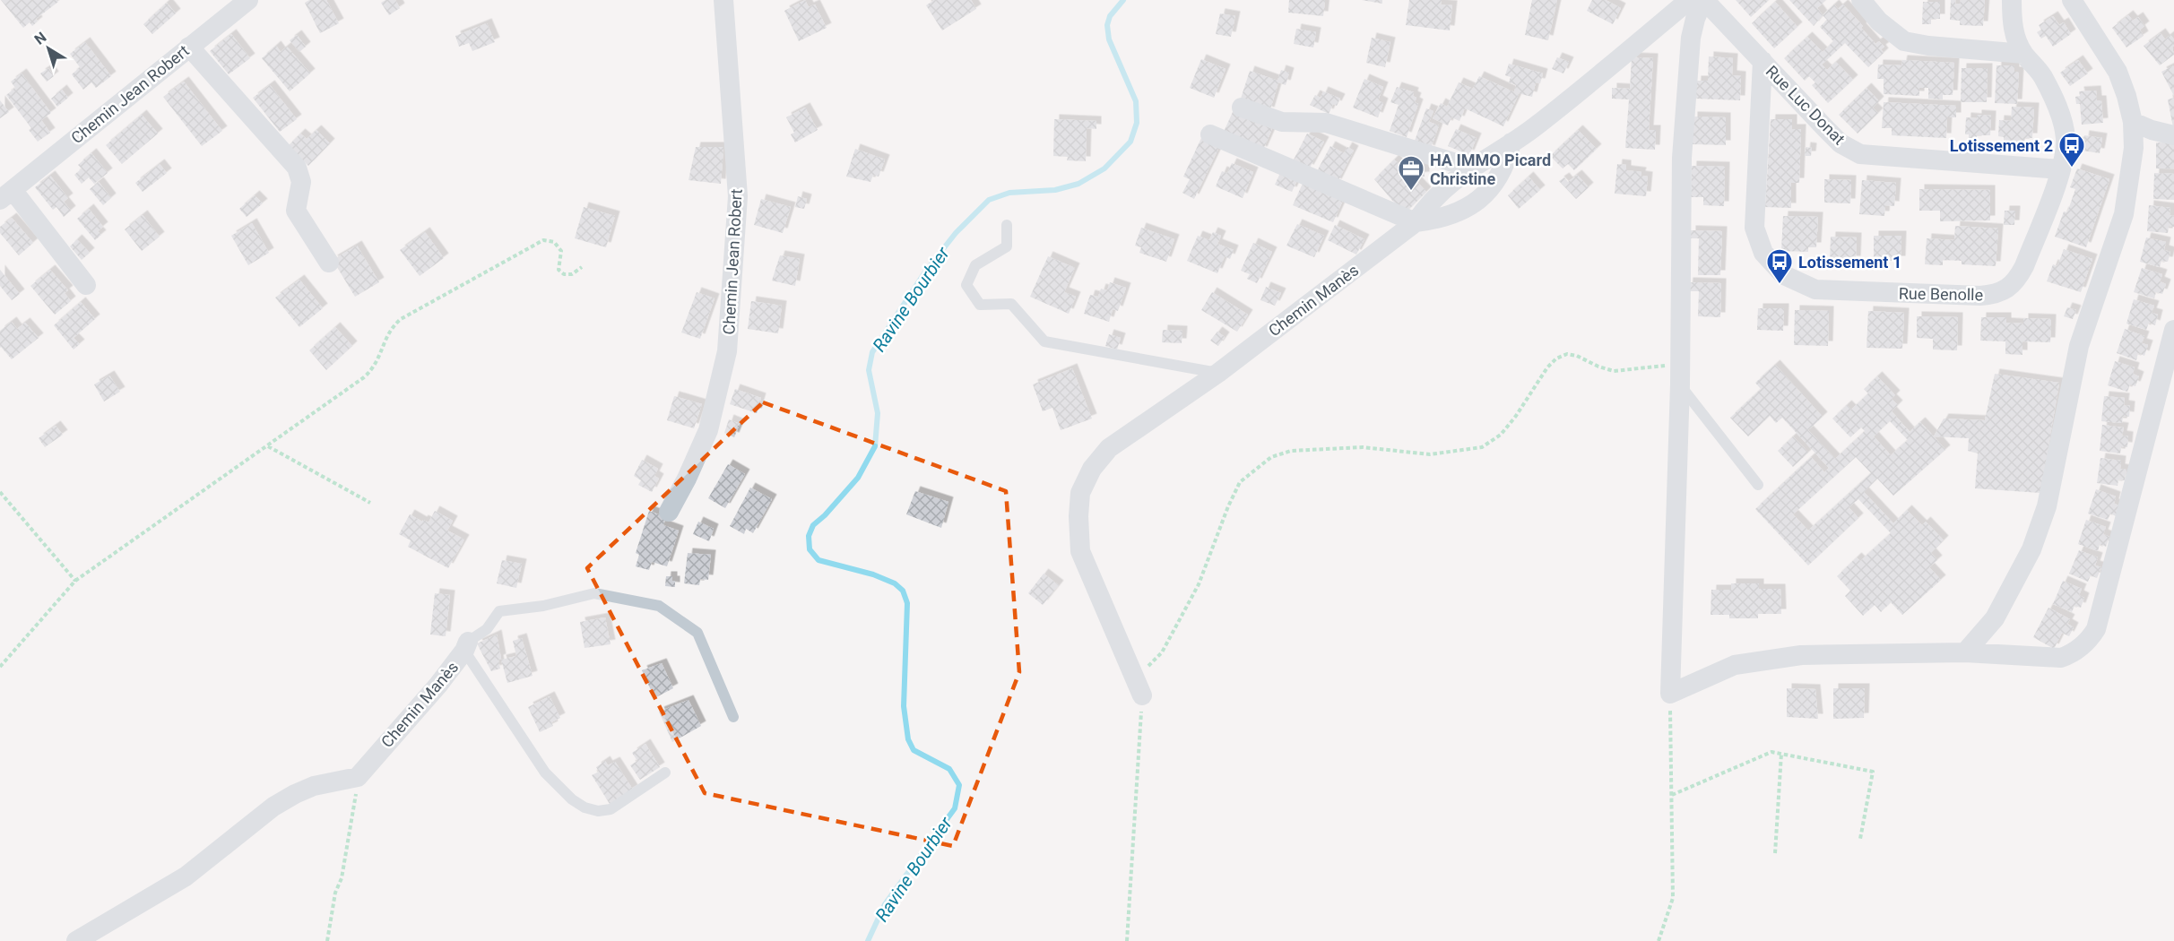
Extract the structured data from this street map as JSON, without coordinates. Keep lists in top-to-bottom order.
{
  "streets": {
    "street": [
      "Chemin Jean Robert",
      "Rue Luc Donat",
      "Rue Benolle",
      "Chemin Manès"
    ]
  },
  "crossings": [
    ["Rue Luc Donat", "Rue Benolle"]
  ],
  "water": ["Ravine Bourbier"],
  "places": {
    "bus stop": ["Lotissement 2", "Lotissement 1"],
    "office": ["HA IMMO Picard Christine"]
  },
  "north": "top left"
}
